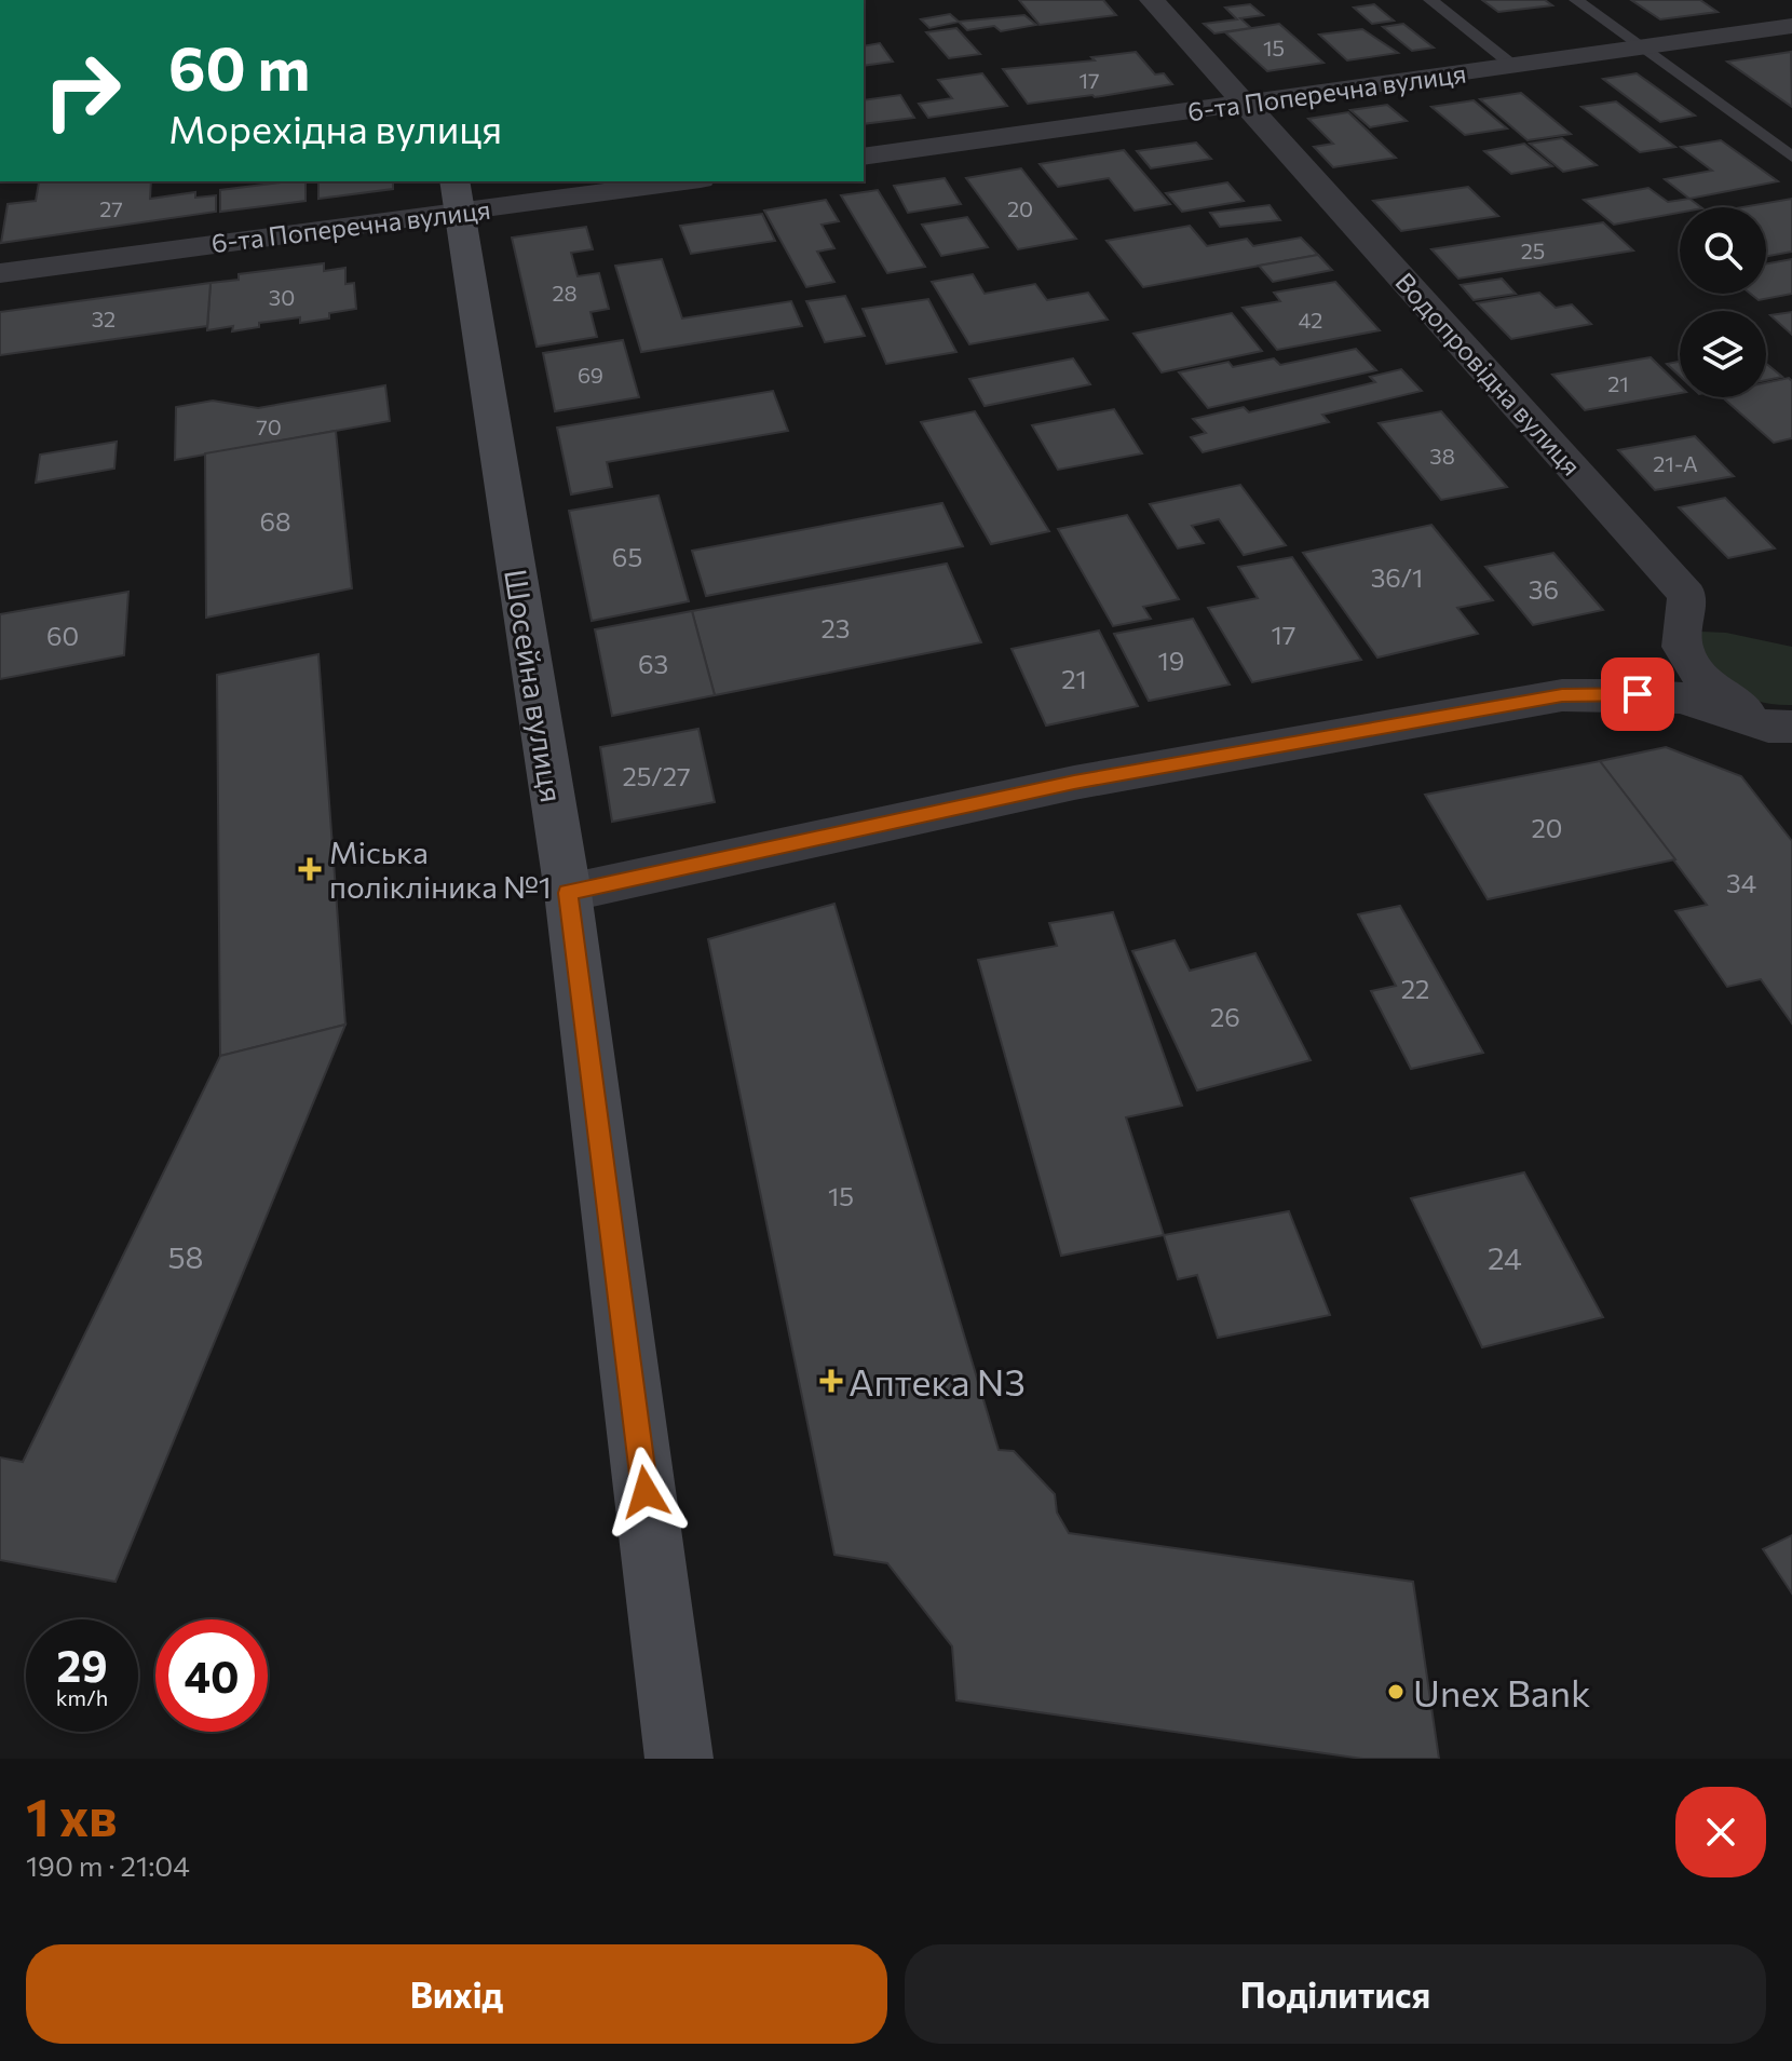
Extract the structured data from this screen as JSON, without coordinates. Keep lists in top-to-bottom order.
{
  "streets": {
    "street": ["6-та Поперечна вулиця", "Водопровідна вулиця", "Шосейна вулиця"]
  },
  "crossings": [
    ["6-та Поперечна вулиця", "Водопровідна вулиця"],
    ["6-та Поперечна вулиця", "Шосейна вулиця"]
  ],
  "places": {
    "health": ["Міська полікліника №1", "Аптека N3"],
    "other": ["Unex Bank"]
  },
  "house_numbers": [
    "15",
    "17",
    "27",
    "20",
    "25",
    "28",
    "30",
    "32",
    "42",
    "69",
    "21",
    "70",
    "38",
    "21-А",
    "68",
    "65",
    "36/1",
    "36",
    "23",
    "17",
    "60",
    "19",
    "63",
    "21",
    "25/27",
    "20",
    "34",
    "22",
    "26",
    "15",
    "58",
    "24"
  ],
  "page": {
    "turn": ["60 m", "Морехідна вулиця"],
    "speed": "29 km/h",
    "limit": "40",
    "heading": ["1 хв", "190 m · 21:04"],
    "buttons": ["Вихід", "Поділитися"]
  }
}
